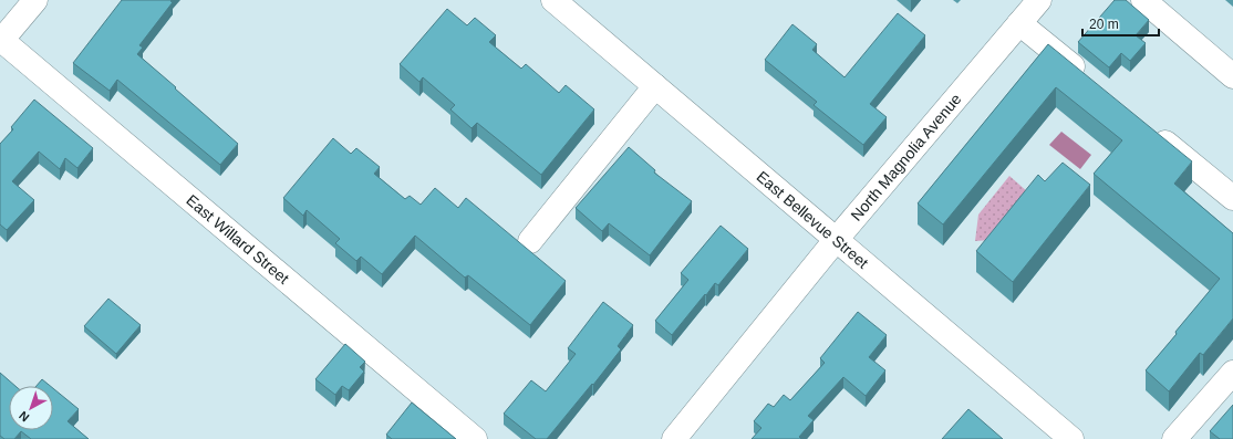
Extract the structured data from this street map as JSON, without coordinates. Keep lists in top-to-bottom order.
{
  "streets": {
    "street": ["North Magnolia Avenue", "East Bellevue Street", "East Willard Street"]
  },
  "crossings": [
    ["North Magnolia Avenue", "East Bellevue Street"]
  ],
  "scale_bar": "20 m",
  "north": "bottom left"
}
